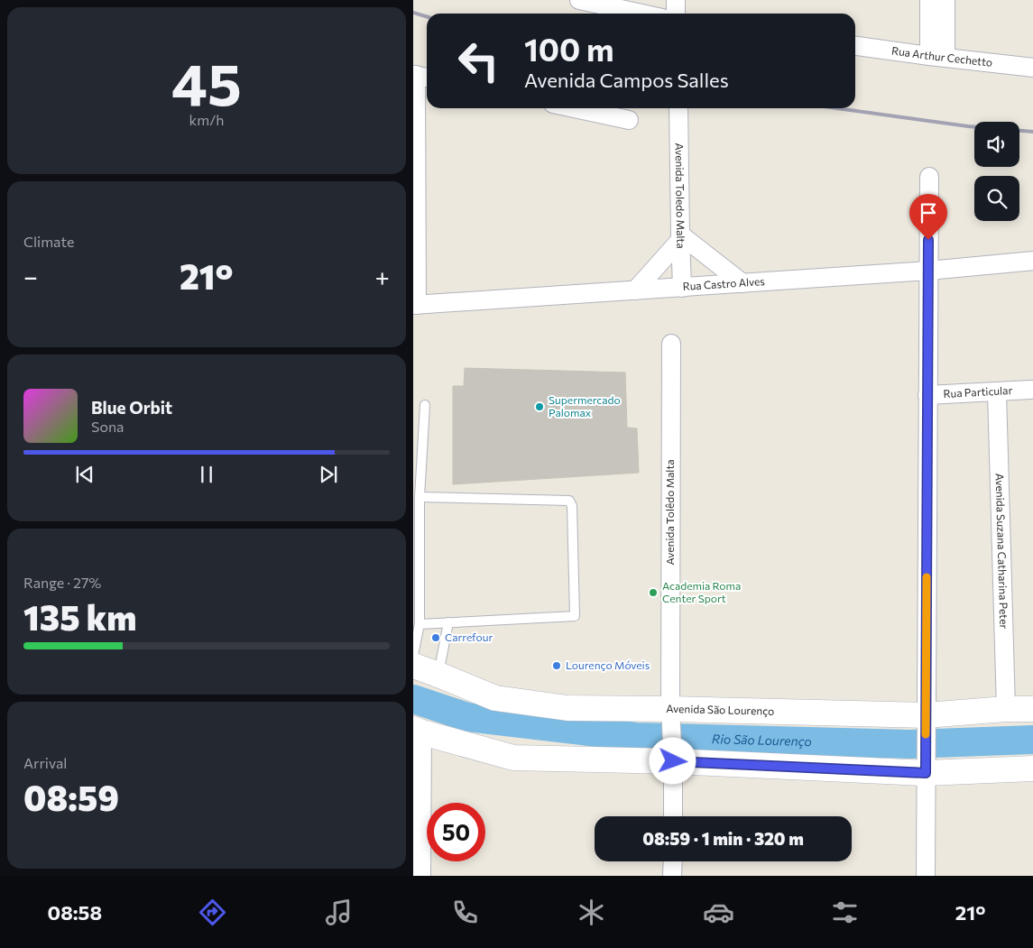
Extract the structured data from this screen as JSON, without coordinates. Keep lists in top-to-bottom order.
{
  "streets": {
    "main road": ["Avenida São Lourenço"],
    "street": [
      "Rua Arthur Cechetto",
      "Avenida Toledo Malta",
      "Rua Castro Alves",
      "Rua Particular",
      "Avenida Tolêdo Malta",
      "Avenida Suzana Catharina Peter"
    ]
  },
  "crossings": [
    ["Avenida Toledo Malta", "Rua Castro Alves"],
    ["Rua Particular", "Avenida Suzana Catharina Peter"],
    ["Avenida Tolêdo Malta", "Avenida São Lourenço"],
    ["Avenida Suzana Catharina Peter", "Avenida São Lourenço"]
  ],
  "water": ["Rio São Lourenço"],
  "places": [
    "Supermercado Palomax",
    "Academia Roma Center Sport",
    "Carrefour",
    "Lourenço Móveis"
  ],
  "page": {
    "tile": [
      ["45", "km/h"],
      "Climate",
      ["Range · 27%", "135 km"],
      ["Arrival", "08:59"]
    ],
    "turn": ["100 m", "Avenida Campos Salles"],
    "heat": ["−", "21°", "+"],
    "song": ["Blue Orbit", "Sona"],
    "limit": "50",
    "trip": "08:59 · 1 min · 320 m",
    "tabs": ["08:58", "21°"]
  }
}
